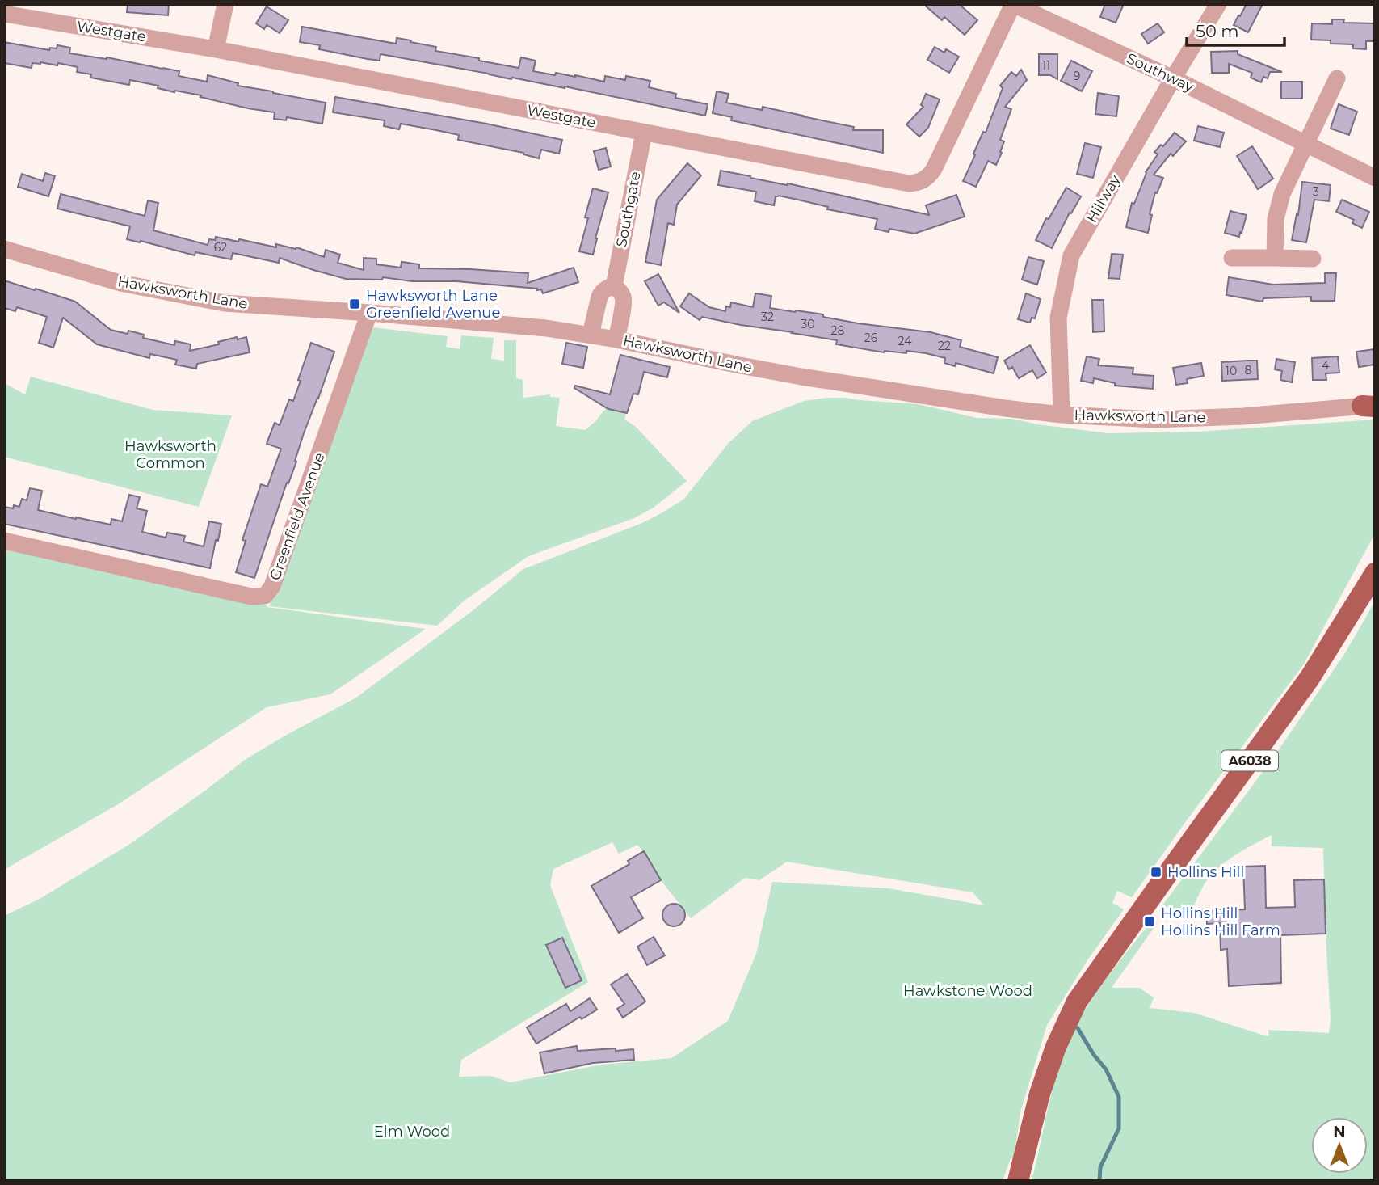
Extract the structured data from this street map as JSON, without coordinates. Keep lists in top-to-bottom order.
{
  "streets": {
    "main road": ["A6038"],
    "street": [
      "Westgate",
      "Southway",
      "Hillway",
      "Southgate",
      "Hawksworth Lane",
      "Greenfield Avenue"
    ]
  },
  "crossings": [
    ["Westgate", "Southway"],
    ["Westgate", "Southgate"],
    ["Southway", "Hillway"],
    ["Hillway", "Hawksworth Lane"],
    ["Southgate", "Hawksworth Lane"],
    ["Hawksworth Lane", "Greenfield Avenue"]
  ],
  "parks": ["Hawksworth Common", "Hawkstone Wood", "Elm Wood"],
  "places": {
    "transit": ["Hawksworth Lane Greenfield Avenue", "Hollins Hill", "Hollins Hill Hollins Hill Farm"]
  },
  "house_numbers": [
    "11",
    "9",
    "3",
    "62",
    "32",
    "30",
    "28",
    "26",
    "24",
    "22",
    "4",
    "8",
    "10"
  ],
  "scale_bar": "50 m",
  "north": "top"
}
